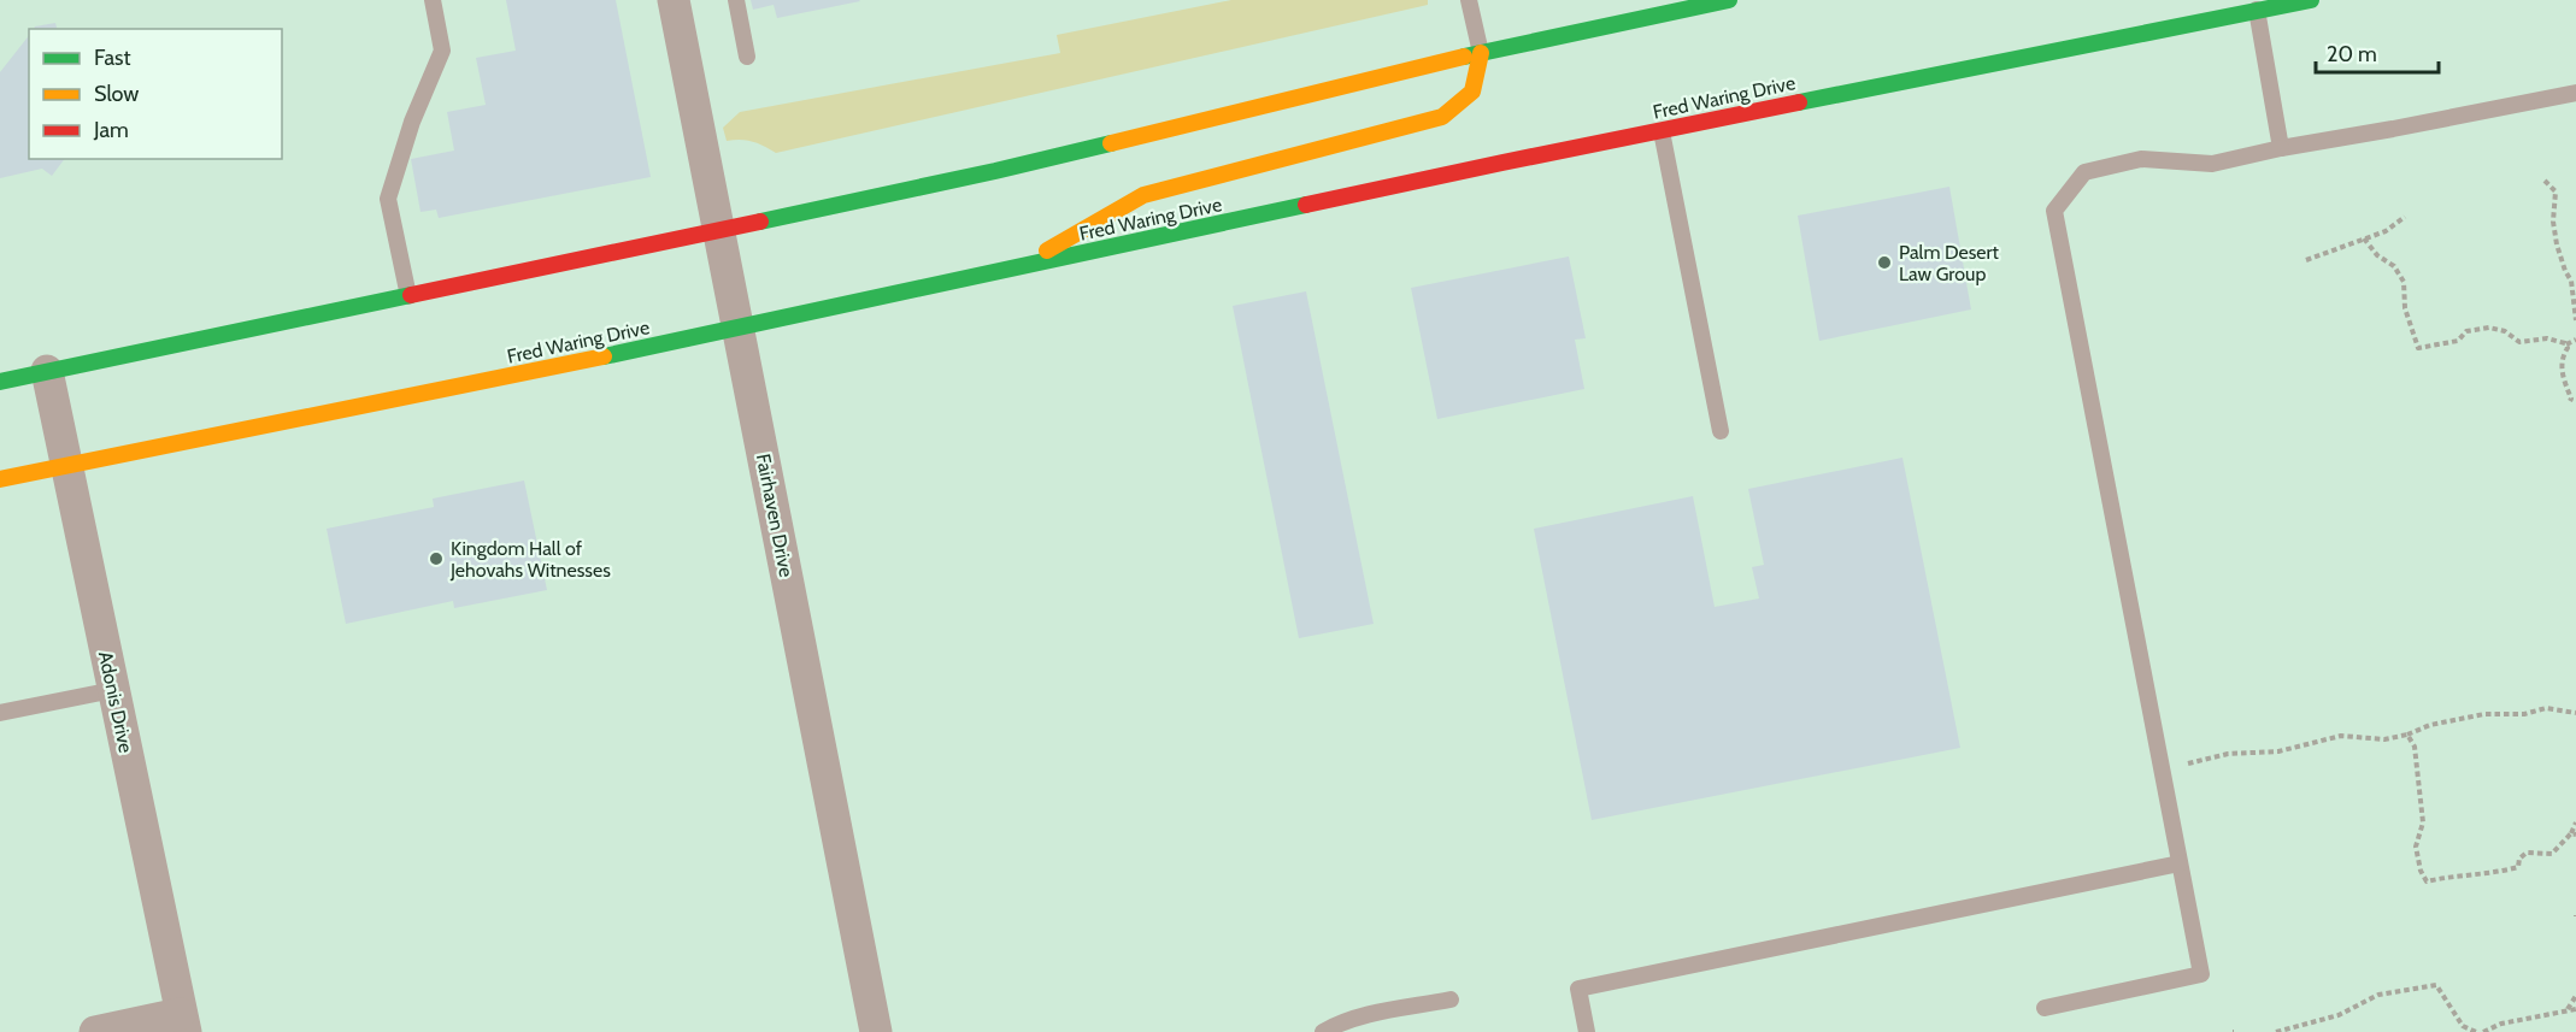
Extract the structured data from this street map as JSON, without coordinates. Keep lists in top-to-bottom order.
{
  "streets": {
    "main road": ["Fred Waring Drive"],
    "street": ["Fairhaven Drive", "Adonis Drive"]
  },
  "crossings": [
    ["Fred Waring Drive", "Fairhaven Drive"],
    ["Fred Waring Drive", "Adonis Drive"]
  ],
  "places": ["Palm Desert Law Group", "Kingdom Hall of Jehovahs Witnesses"],
  "legend": ["Fast", "Slow", "Jam"],
  "scale_bar": "20 m"
}
